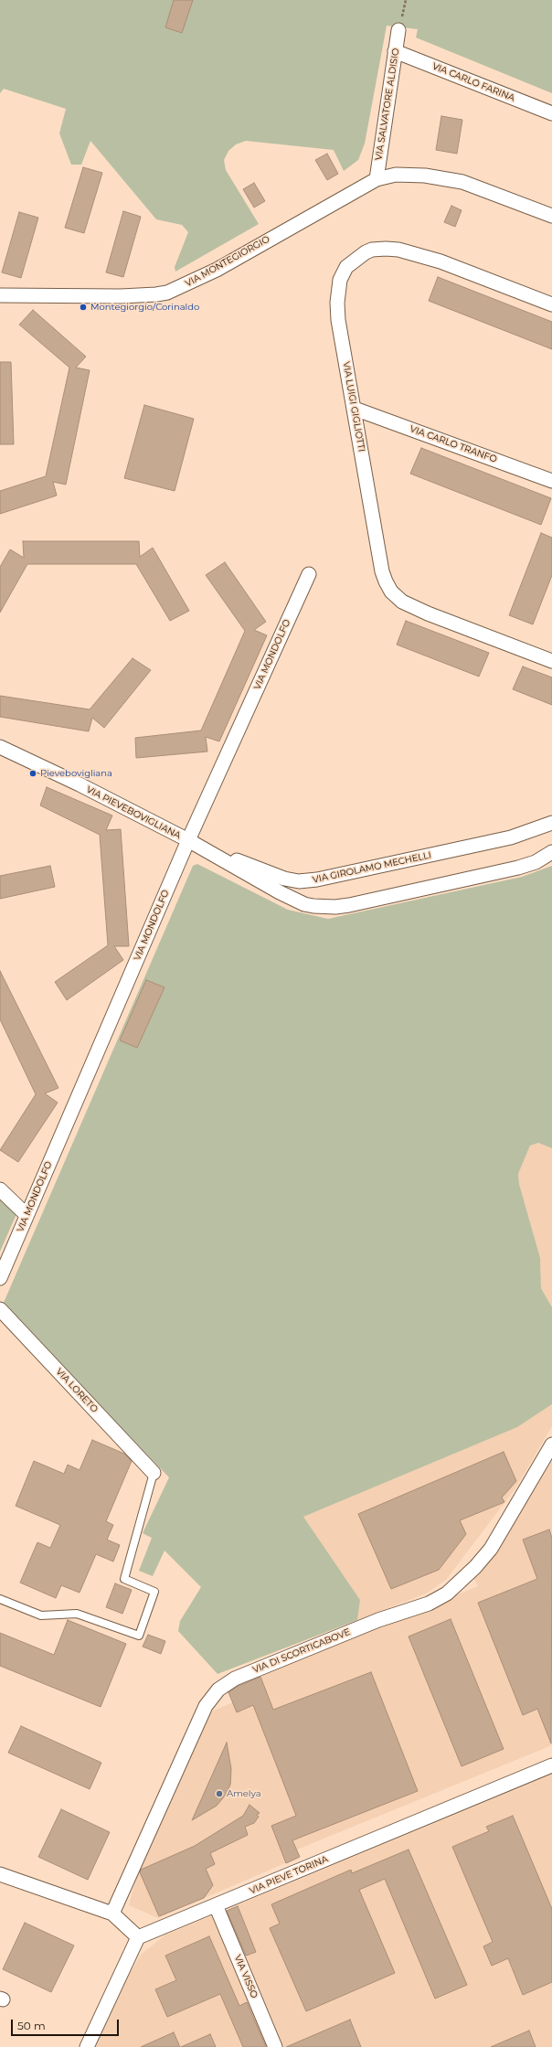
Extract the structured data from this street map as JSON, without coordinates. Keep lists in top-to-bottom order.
{
  "streets": {
    "street": [
      "VIA CARLO FARINA",
      "VIA SALVATORE ALDISIO",
      "VIA MONTEGIORGIO",
      "VIA LUIGI GIGLIOTTI",
      "VIA CARLO TRANFO",
      "VIA MONDOLFO",
      "VIA PIEVEBOVIGLIANA",
      "VIA GIROLAMO MECHELLI",
      "VIA LORETO",
      "VIA DI SCORTICABOVE",
      "VIA PIEVE TORINA",
      "VIA VISSO"
    ]
  },
  "crossings": [
    ["VIA CARLO FARINA", "VIA SALVATORE ALDISIO"],
    ["VIA SALVATORE ALDISIO", "VIA MONTEGIORGIO"],
    ["VIA LUIGI GIGLIOTTI", "VIA CARLO TRANFO"],
    ["VIA MONDOLFO", "VIA PIEVEBOVIGLIANA"],
    ["VIA MONDOLFO", "VIA GIROLAMO MECHELLI"],
    ["VIA PIEVEBOVIGLIANA", "VIA GIROLAMO MECHELLI"],
    ["VIA PIEVE TORINA", "VIA VISSO"]
  ],
  "places": ["Montegiorgio/Corinaldo", "Pievebovigliana", "Amelya"],
  "scale_bar": "50 m"
}
